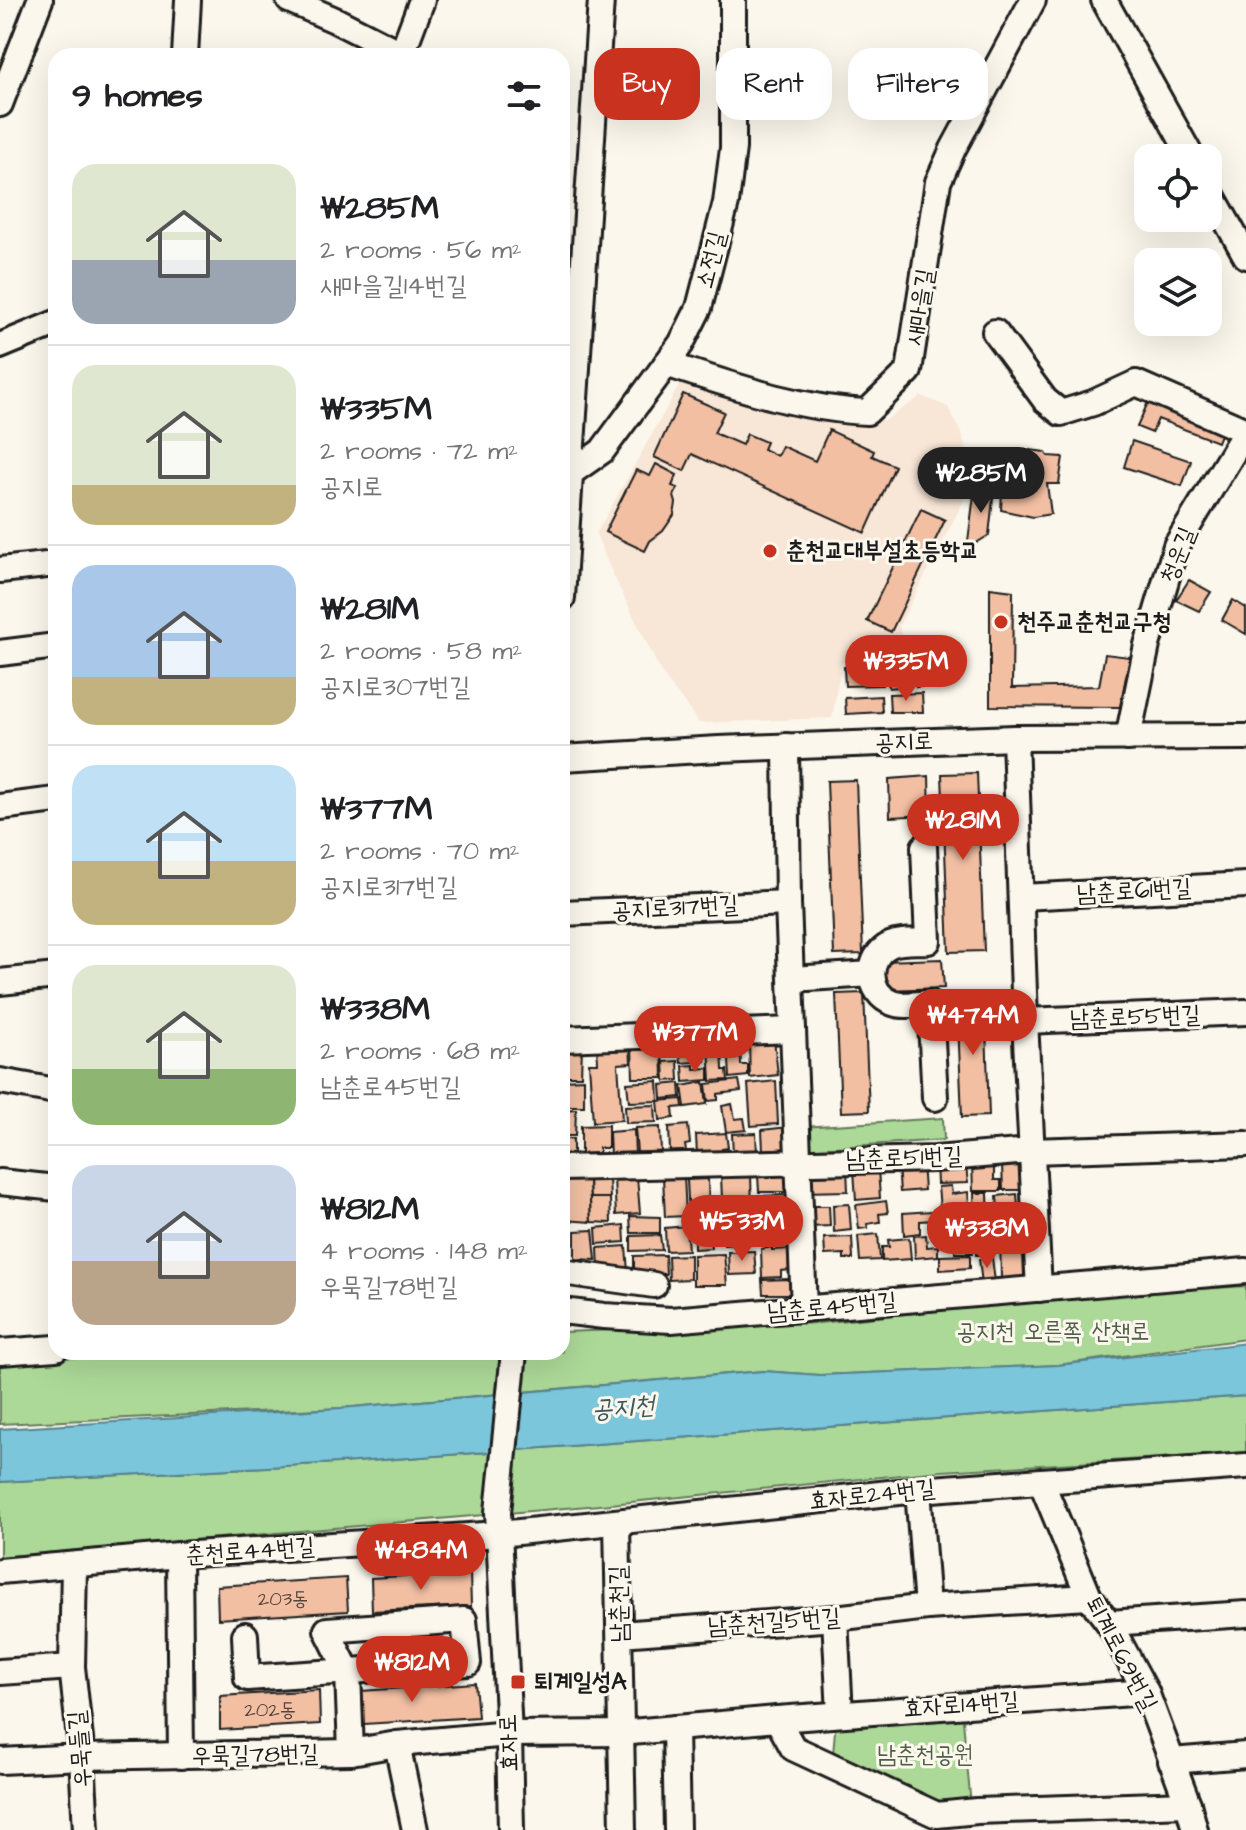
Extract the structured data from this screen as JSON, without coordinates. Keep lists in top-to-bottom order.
{
  "streets": {
    "street": [
      "소전길",
      "새마을길",
      "청운길",
      "공지로",
      "남춘로61번길",
      "공지로317번길",
      "남춘로55번길",
      "남춘로51번길",
      "남춘로45번길",
      "효자로24번길",
      "춘천로44번길",
      "남춘천길",
      "남춘천길5번길",
      "퇴계로69번길",
      "효자로14번길",
      "효자로",
      "우묵들길",
      "우묵길78번길"
    ]
  },
  "crossings": [
    ["소전길", "새마을길"],
    ["청운길", "공지로"],
    ["효자로24번길", "춘천로44번길"],
    ["효자로24번길", "남춘천길"],
    ["효자로24번길", "퇴계로69번길"],
    ["효자로24번길", "효자로"],
    ["춘천로44번길", "효자로"],
    ["춘천로44번길", "우묵들길"],
    ["남춘천길", "남춘천길5번길"],
    ["남춘천길", "효자로14번길"],
    ["남춘천길5번길", "퇴계로69번길"],
    ["퇴계로69번길", "효자로14번길"],
    ["효자로14번길", "효자로"],
    ["효자로14번길", "우묵길78번길"],
    ["효자로", "우묵길78번길"],
    ["우묵들길", "우묵길78번길"]
  ],
  "water": ["공지천"],
  "parks": ["공지천 오른쪽 산책로", "남춘천공원"],
  "places": {
    "other": ["춘천교대부설초등학교", "천주교춘천교구청"],
    "transit": ["퇴계일성A"]
  },
  "house_numbers": ["203동", "202동"],
  "page": {
    "chip": ["Buy", "Rent", "Filters"],
    "heading": "9 homes",
    "list": [
      {
        "name": "₩285M",
        "note": "2 rooms · 56 m² · 새마을길14번길"
      },
      {
        "name": "₩335M",
        "note": "2 rooms · 72 m² · 공지로"
      },
      {
        "name": "₩281M",
        "note": "2 rooms · 58 m² · 공지로307번길"
      },
      {
        "name": "₩377M",
        "note": "2 rooms · 70 m² · 공지로317번길"
      },
      {
        "name": "₩338M",
        "note": "2 rooms · 68 m² · 남춘로45번길"
      },
      {
        "name": "₩812M",
        "note": "4 rooms · 148 m² · 우묵길78번길"
      }
    ],
    "price": [
      "₩285M",
      "₩335M",
      "₩281M",
      "₩474M",
      "₩377M",
      "₩533M",
      "₩338M",
      "₩484M",
      "₩812M"
    ]
  }
}
